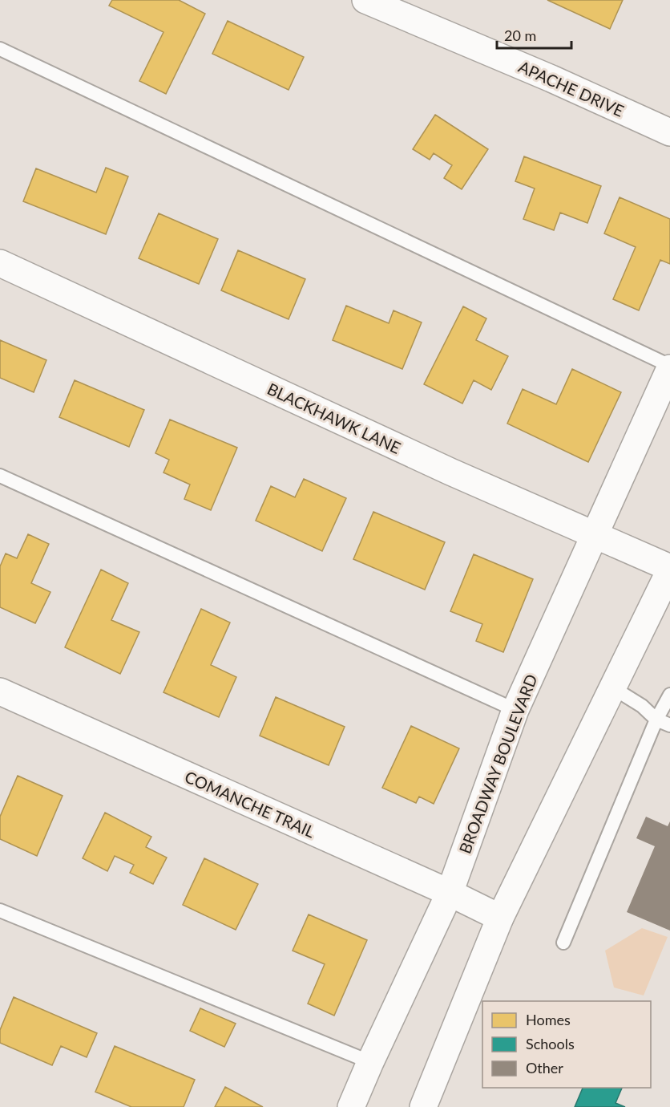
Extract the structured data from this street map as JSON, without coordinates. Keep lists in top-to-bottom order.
{
  "streets": {
    "street": [
      "APACHE DRIVE",
      "BLACKHAWK LANE",
      "BROADWAY BOULEVARD",
      "COMANCHE TRAIL"
    ]
  },
  "crossings": [
    ["BLACKHAWK LANE", "BROADWAY BOULEVARD"],
    ["BROADWAY BOULEVARD", "COMANCHE TRAIL"]
  ],
  "legend": ["Homes", "Schools", "Other"],
  "scale_bar": "20 m"
}
